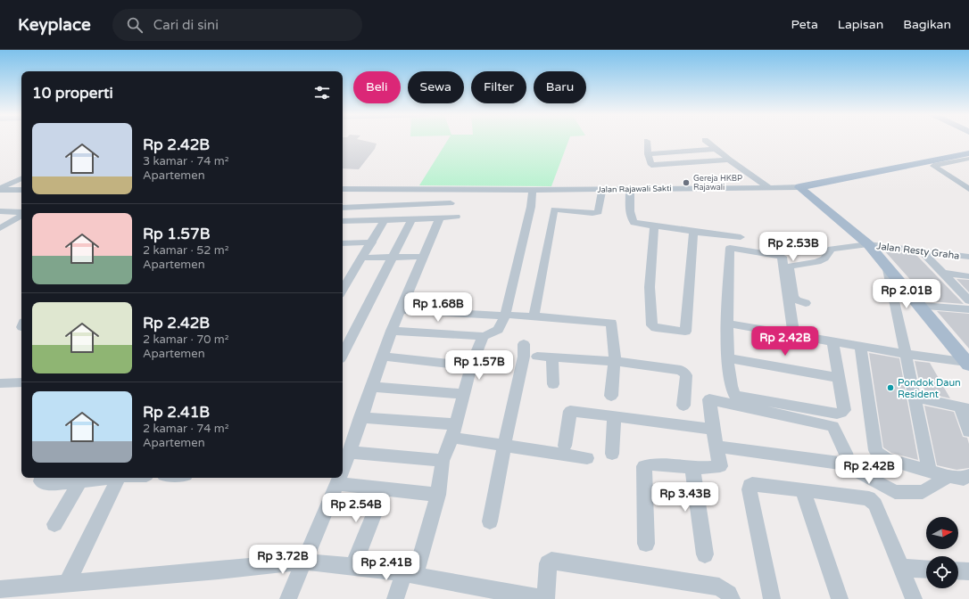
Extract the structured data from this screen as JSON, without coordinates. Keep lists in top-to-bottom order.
{
  "streets": {
    "main road": ["Jalan Rajawali Sakti"],
    "street": ["Jalan Resty Graha"]
  },
  "places": ["Gereja HKBP Rajawali", "Pondok Daun Resident"],
  "north": "right",
  "page": {
    "header": "Keyplace",
    "search": "Cari di sini",
    "nav": ["Peta", "Lapisan", "Bagikan"],
    "chip": [
      "Beli",
      "Sewa",
      "Filter",
      "Baru"
    ],
    "heading": "10 properti",
    "list": [
      {
        "name": "Rp 2.42B",
        "note": "3 kamar · 74 m² · Apartemen"
      },
      {
        "name": "Rp 1.57B",
        "note": "2 kamar · 52 m² · Apartemen"
      },
      {
        "name": "Rp 2.42B",
        "note": "2 kamar · 70 m² · Apartemen"
      },
      {
        "name": "Rp 2.41B",
        "note": "2 kamar · 74 m² · Apartemen"
      }
    ],
    "price": [
      "Rp 2.53B",
      "Rp 2.01B",
      "Rp 1.68B",
      "Rp 2.42B",
      "Rp 1.57B",
      "Rp 2.42B",
      "Rp 3.43B",
      "Rp 2.54B",
      "Rp 3.72B",
      "Rp 2.41B"
    ]
  }
}
